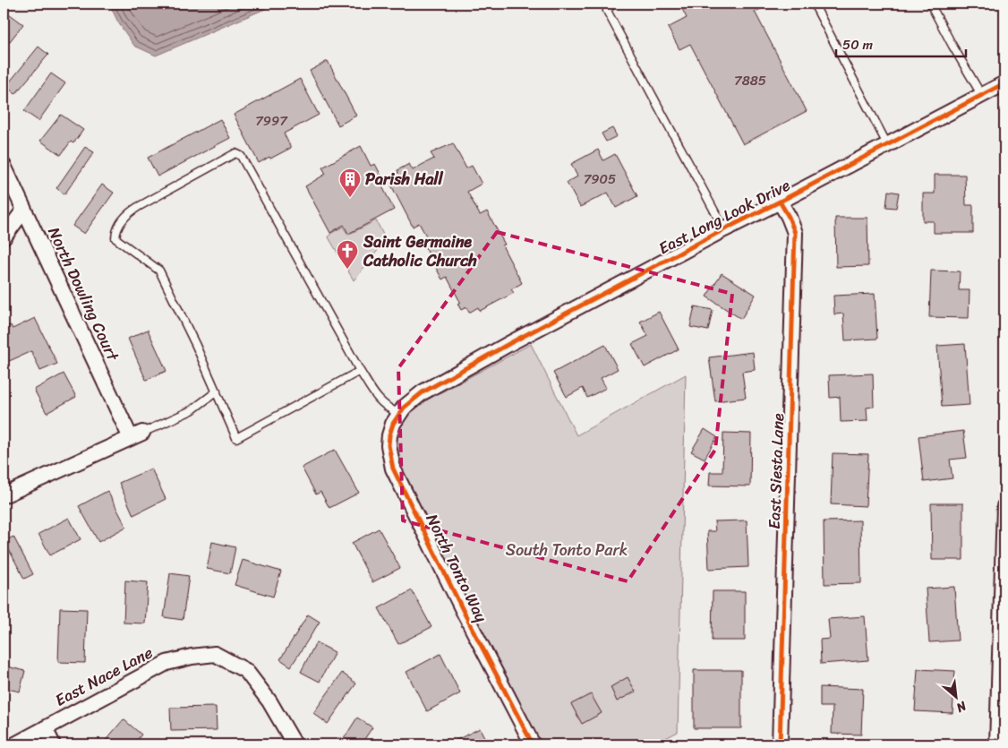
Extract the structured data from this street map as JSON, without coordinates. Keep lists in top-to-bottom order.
{
  "streets": {
    "street": [
      "East Long Look Drive",
      "North Dowling Court",
      "East Siesta Lane",
      "North Tonto Way",
      "East Nace Lane"
    ]
  },
  "crossings": [
    ["East Long Look Drive", "East Siesta Lane"],
    ["East Long Look Drive", "North Tonto Way"]
  ],
  "parks": ["South Tonto Park"],
  "places": {
    "building": ["Parish Hall"],
    "church": ["Saint Germaine Catholic Church"]
  },
  "house_numbers": ["7885", "7997", "7905"],
  "scale_bar": "50 m",
  "north": "bottom right"
}
